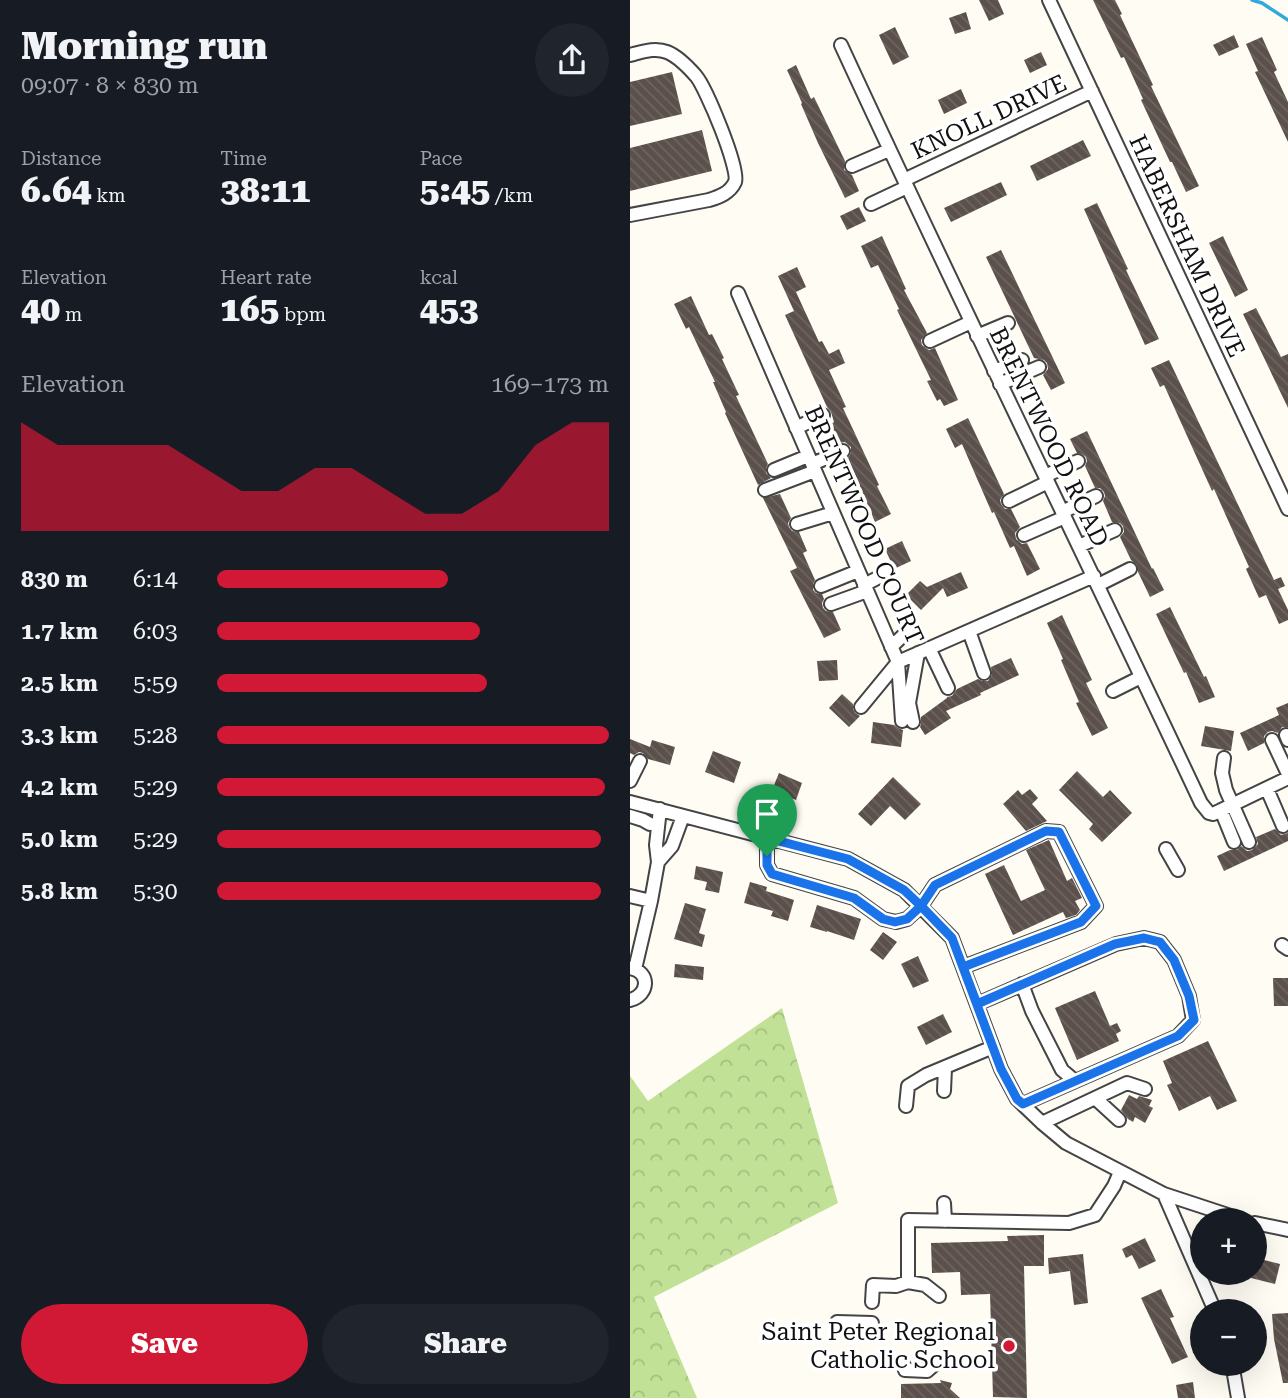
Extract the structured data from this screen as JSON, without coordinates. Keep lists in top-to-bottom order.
{
  "streets": {
    "street": [
      "KNOLL DRIVE",
      "HABERSHAM DRIVE",
      "BRENTWOOD ROAD",
      "BRENTWOOD COURT"
    ]
  },
  "crossings": [
    ["KNOLL DRIVE", "HABERSHAM DRIVE"],
    ["KNOLL DRIVE", "BRENTWOOD ROAD"],
    ["BRENTWOOD ROAD", "BRENTWOOD COURT"]
  ],
  "places": ["Saint Peter Regional Catholic School"],
  "page": {
    "heading": ["Morning run", "09:07 · 8 × 830 m"],
    "stats": [
      ["Distance", "6.64 km"],
      ["Time", "38:11"],
      ["Pace", "5:45 /km"],
      ["Elevation", "40 m"],
      ["Heart rate", "165 bpm"],
      ["kcal", "453"]
    ],
    "chart": ["Elevation", "169–173 m"],
    "list": [
      {
        "name": "830 m",
        "note": "6:14"
      },
      {
        "name": "1.7 km",
        "note": "6:03"
      },
      {
        "name": "2.5 km",
        "note": "5:59"
      },
      {
        "name": "3.3 km",
        "note": "5:28"
      },
      {
        "name": "4.2 km",
        "note": "5:29"
      },
      {
        "name": "5.0 km",
        "note": "5:29"
      },
      {
        "name": "5.8 km",
        "note": "5:30"
      }
    ],
    "map_buttons": ["+", "−"],
    "buttons": ["Save", "Share"]
  }
}
